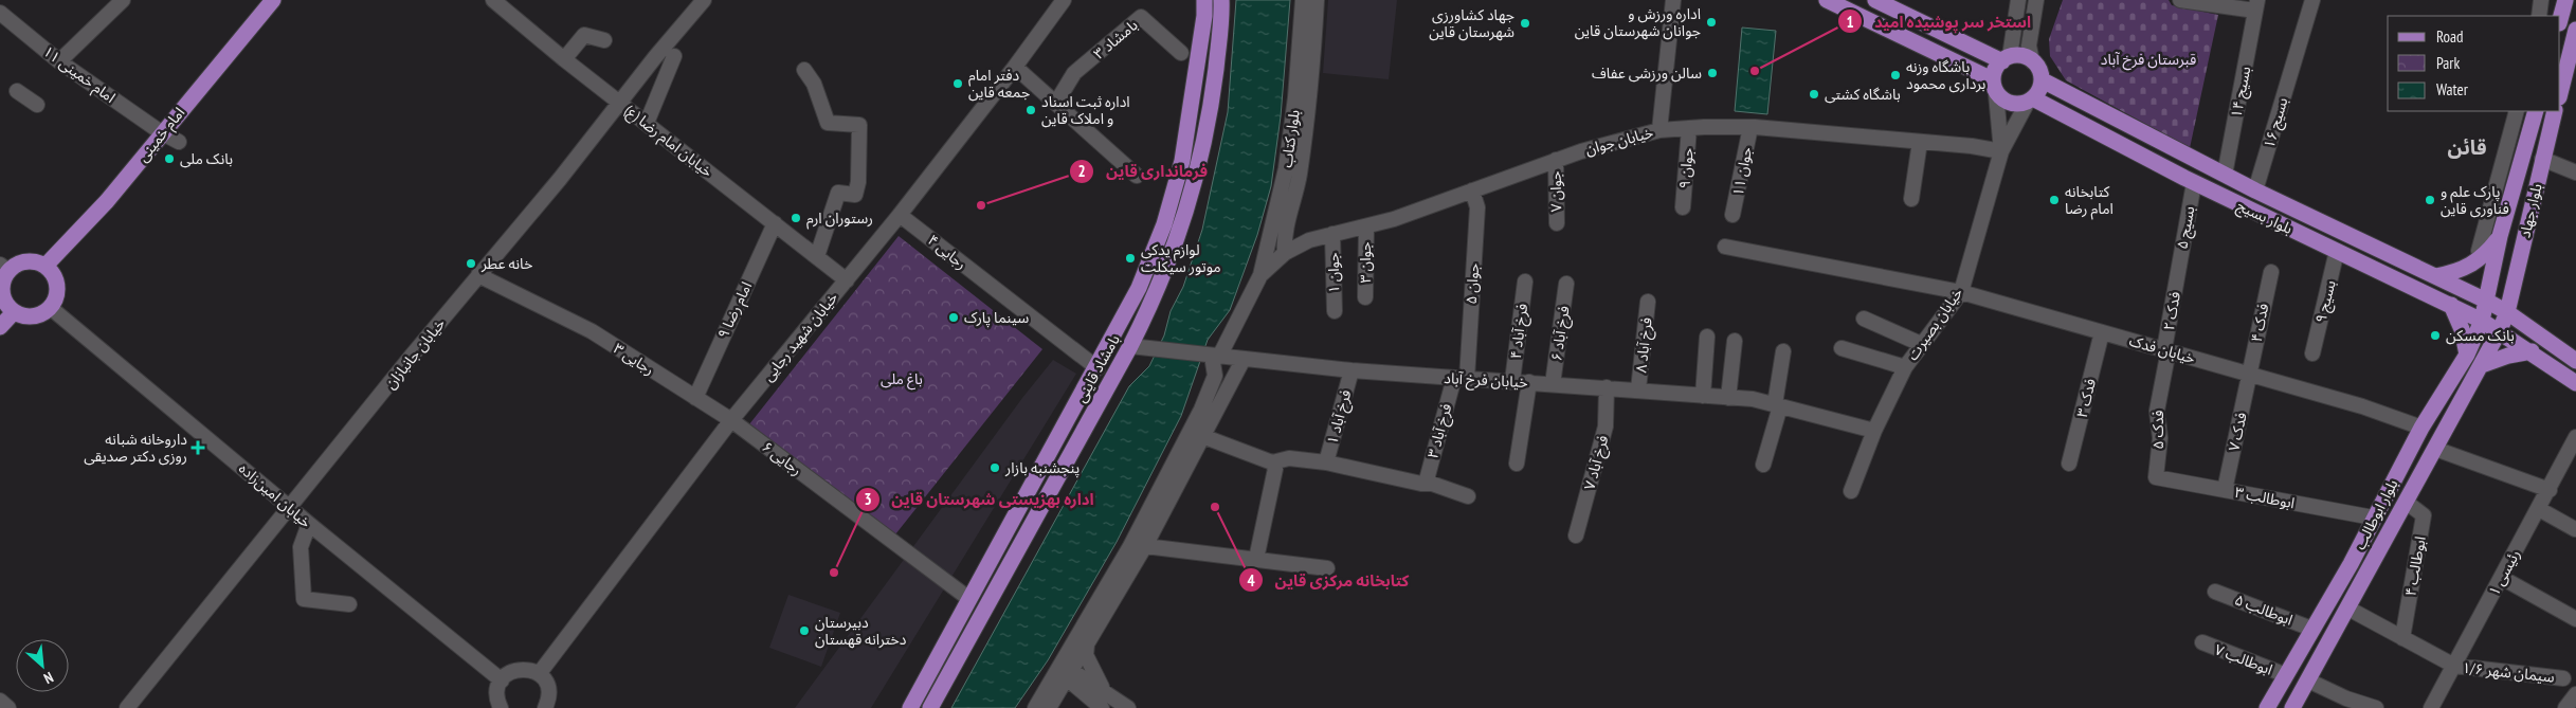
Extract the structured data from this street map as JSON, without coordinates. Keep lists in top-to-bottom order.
{
  "streets": {
    "main road": [
      "امام خمینی",
      "بلوار جهاد",
      "بلوار بسیج",
      "بامشاد قاینی",
      "بلوار ابوطالب"
    ],
    "street": [
      "بامشاد ۳",
      "امام خمینی ۱۱",
      "بسیج ۱۴",
      "بسیج ۱۶",
      "بلوار کتاب",
      "خیابان امام رضا (ع)",
      "خیابان جوان",
      "جوان ۹",
      "جوان ۱۱",
      "جوان ۷",
      "بسیج ۵",
      "رجایی ۴",
      "جوان ۳",
      "جوان ۱",
      "جوان ۵",
      "بسیج ۹",
      "امام رضا ۹",
      "فدک ۲",
      "فدک ۴",
      "خیابان بصیرت",
      "فرخ آباد ۴",
      "فرخ آباد ۶",
      "خیابان شهید رجایی",
      "فرخ آباد ۸",
      "خیابان فدک",
      "خیابان جانبازان",
      "رجایی ۳",
      "خیابان فرخ آباد",
      "فدک ۳",
      "فرخ آباد ۱",
      "فدک ۵",
      "فرخ آباد ۳",
      "فدک ۷",
      "رجایی ۶",
      "فرخ آباد ۷",
      "خیابان امین‌زاده",
      "ابوطالب ۳",
      "ابوطالب ۴",
      "رئیسی ۱",
      "ابوطالب ۵",
      "ابوطالب ۷",
      "سیمان شهر ۱/۶"
    ]
  },
  "crossings": [
    ["امام خمینی ۱۱", "امام خمینی"],
    ["بسیج ۱۴", "بلوار بسیج"],
    ["بسیج ۱۶", "بلوار بسیج"],
    ["امام خمینی", "خیابان امین‌زاده"],
    ["بلوار کتاب", "خیابان جوان"],
    ["خیابان امام رضا (ع)", "امام رضا ۹"],
    ["خیابان امام رضا (ع)", "خیابان شهید رجایی"],
    ["خیابان امام رضا (ع)", "خیابان جانبازان"],
    ["خیابان جوان", "جوان ۹"],
    ["خیابان جوان", "جوان ۱۱"],
    ["خیابان جوان", "جوان ۷"],
    ["خیابان جوان", "جوان ۳"],
    ["خیابان جوان", "جوان ۱"],
    ["خیابان جوان", "جوان ۵"],
    ["خیابان جوان", "خیابان بصیرت"],
    ["بلوار جهاد", "بلوار بسیج"],
    ["بلوار جهاد", "بلوار ابوطالب"],
    ["بلوار بسیج", "بسیج ۵"],
    ["بلوار بسیج", "بسیج ۹"],
    ["بلوار بسیج", "بلوار ابوطالب"],
    ["بسیج ۵", "فدک ۲"],
    ["رجایی ۴", "خیابان شهید رجایی"],
    ["رجایی ۴", "بامشاد قاینی"],
    ["جوان ۵", "خیابان فرخ آباد"],
    ["جوان ۵", "فرخ آباد ۳"],
    ["امام رضا ۹", "رجایی ۳"],
    ["فدک ۲", "خیابان فدک"],
    ["فدک ۲", "فدک ۵"],
    ["فدک ۴", "خیابان فدک"],
    ["فدک ۴", "فدک ۷"],
    ["خیابان بصیرت", "خیابان فدک"],
    ["خیابان بصیرت", "خیابان فرخ آباد"],
    ["فرخ آباد ۴", "خیابان فرخ آباد"],
    ["فرخ آباد ۶", "خیابان فرخ آباد"],
    ["خیابان شهید رجایی", "رجایی ۳"],
    ["خیابان شهید رجایی", "رجایی ۶"],
    ["فرخ آباد ۸", "خیابان فرخ آباد"],
    ["خیابان فدک", "فدک ۳"],
    ["خیابان فدک", "فدک ۵"],
    ["خیابان فدک", "فدک ۷"],
    ["خیابان فدک", "بلوار ابوطالب"],
    ["خیابان جانبازان", "رجایی ۳"],
    ["خیابان جانبازان", "خیابان امین‌زاده"],
    ["رجایی ۳", "رجایی ۶"],
    ["بامشاد قاینی", "خیابان فرخ آباد"],
    ["بامشاد قاینی", "رجایی ۶"],
    ["خیابان فرخ آباد", "فرخ آباد ۱"],
    ["خیابان فرخ آباد", "فرخ آباد ۳"],
    ["خیابان فرخ آباد", "فرخ آباد ۷"],
    ["فدک ۵", "ابوطالب ۳"],
    ["فدک ۷", "ابوطالب ۳"],
    ["ابوطالب ۳", "بلوار ابوطالب"],
    ["بلوار ابوطالب", "ابوطالب ۴"],
    ["بلوار ابوطالب", "ابوطالب ۵"],
    ["بلوار ابوطالب", "ابوطالب ۷"],
    ["رئیسی ۱", "سیمان شهر ۱/۶"]
  ],
  "districts": ["قائن"],
  "parks": ["قبرستان فرخ آباد", "باغ ملی"],
  "places": {
    "other": [
      "اداره ورزش و جوانان شهرستان قاین",
      "جهاد کشاورزی شهرستان قاین",
      "استخر سر پوشیده امید",
      "سالن ورزشی عفاف",
      "باشگاه وزنه برداری محمود",
      "دفتر امام جمعه قاین",
      "باشگاه کشتی",
      "اداره ثبت اسناد و املاک قاین",
      "بانک ملی",
      "کتابخانه امام رضا",
      "پارک علم و فناوری قاین",
      "فرمانداری قاین",
      "رستوران ارم",
      "لوازم یدکی موتور سیکلت",
      "خانه عطر",
      "سینما پارک",
      "بانک مسکن",
      "پنجشنبه بازار",
      "کتابخانه مرکزی قاین",
      "اداره بهزیستی شهرستان قاین",
      "دبیرستان دخترانه قهستان"
    ],
    "health": ["داروخانه شبانه روزی دکتر صدیقی"]
  },
  "legend": ["Road", "Park", "Water"],
  "north": "bottom right"
}
